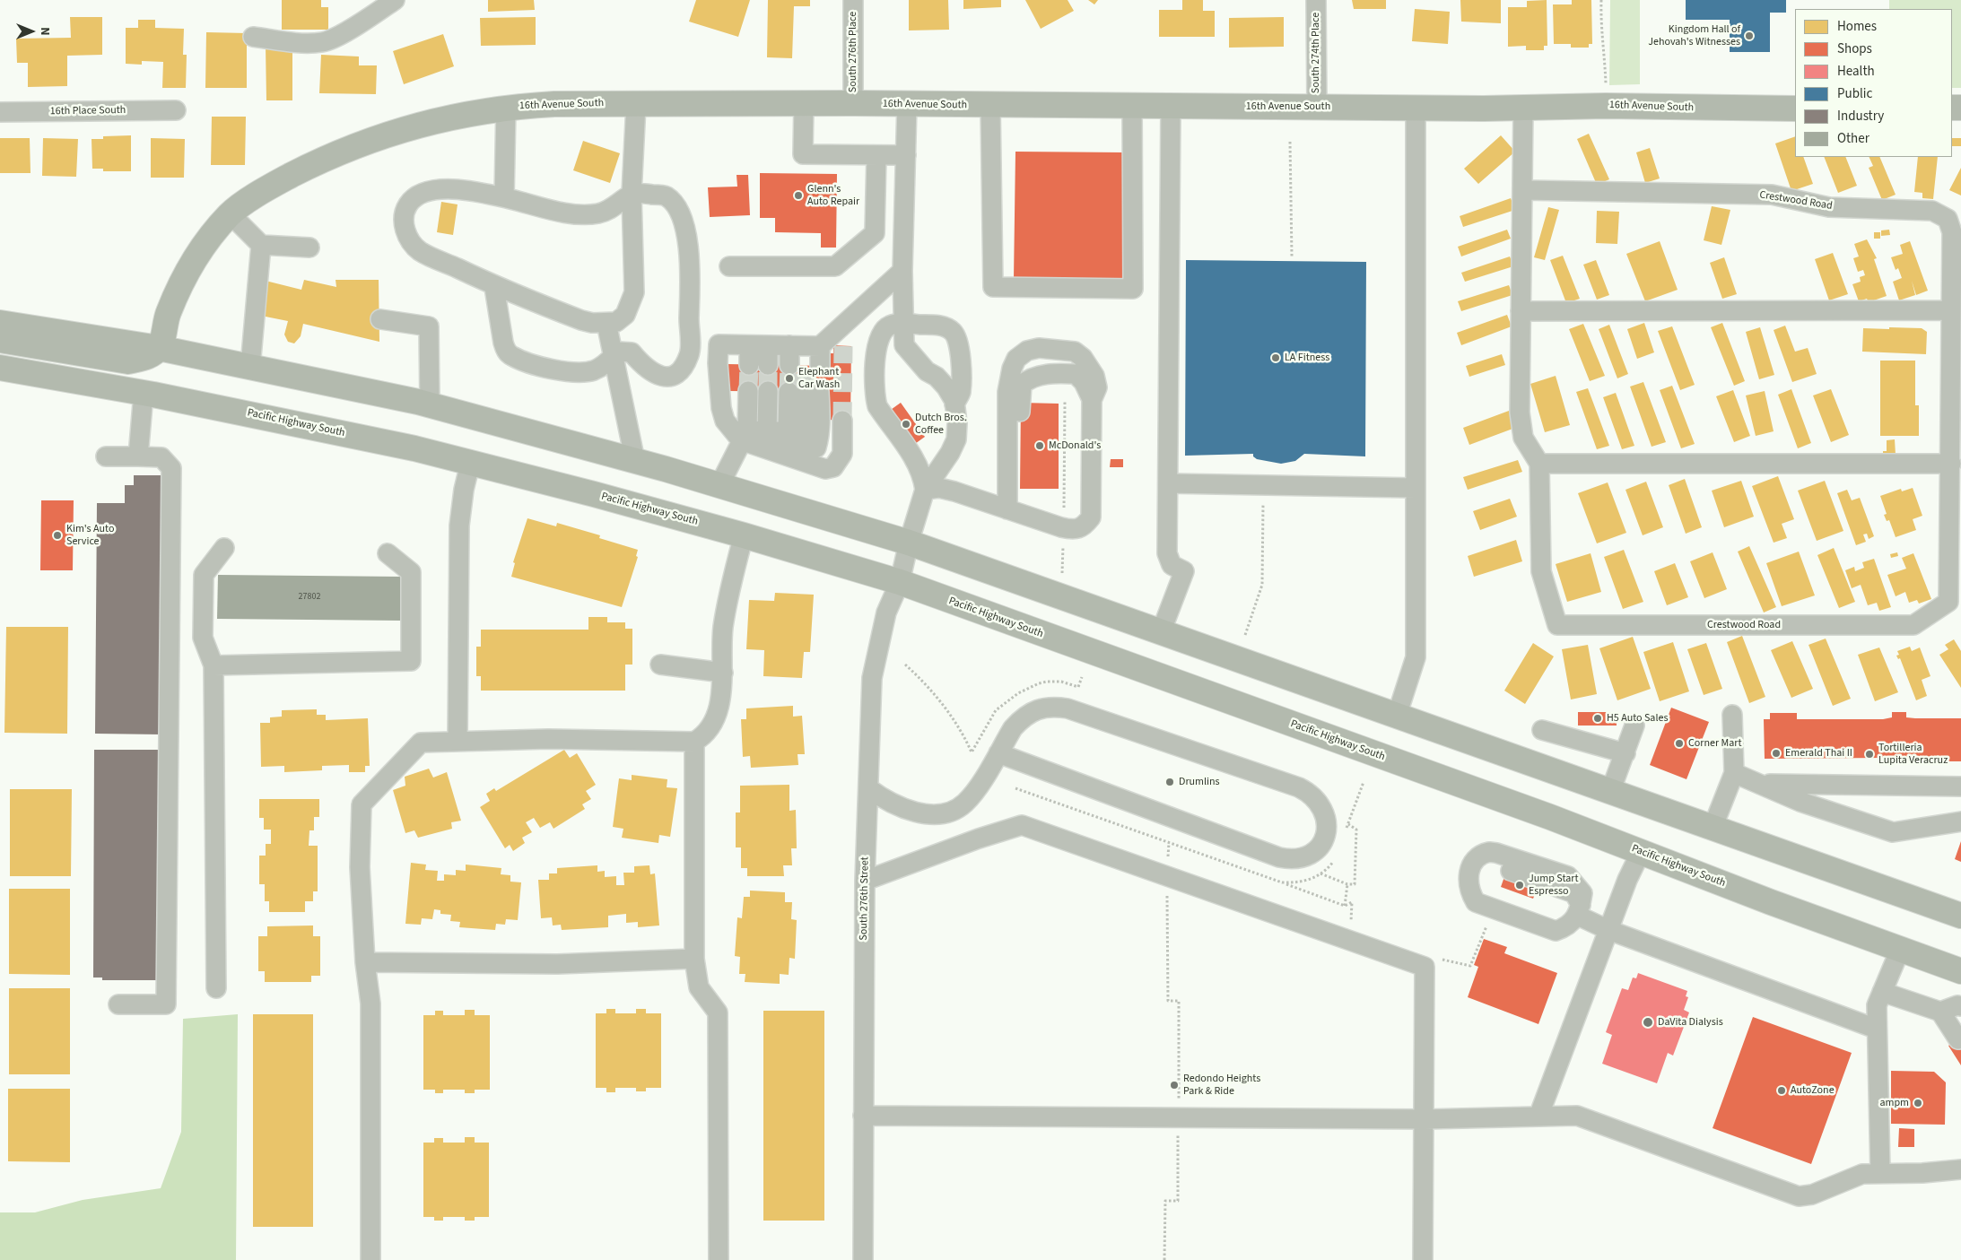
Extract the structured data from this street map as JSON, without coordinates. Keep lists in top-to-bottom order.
{
  "streets": {
    "main road": ["16th Avenue South", "Pacific Highway South"],
    "street": [
      "South 276th Place",
      "South 274th Place",
      "16th Place South",
      "Crestwood Road",
      "South 276th Street"
    ]
  },
  "crossings": [
    ["South 276th Place", "16th Avenue South"],
    ["South 274th Place", "16th Avenue South"],
    ["Pacific Highway South", "South 276th Street"]
  ],
  "places": [
    "Kingdom Hall of Jehovah's Witnesses",
    "Glenn's Auto Repair",
    "LA Fitness",
    "Elephant Car Wash",
    "Dutch Bros. Coffee",
    "McDonald's",
    "Kim's Auto Service",
    "H5 Auto Sales",
    "Corner Mart",
    "Emerald Thai II",
    "Tortilleria Lupita Veracruz",
    "Drumlins",
    "Jump Start Espresso",
    "DaVita Dialysis",
    "Redondo Heights Park & Ride",
    "AutoZone",
    "ampm"
  ],
  "house_numbers": ["27802"],
  "legend": [
    "Homes",
    "Shops",
    "Health",
    "Public",
    "Industry",
    "Other"
  ],
  "north": "right"
}
